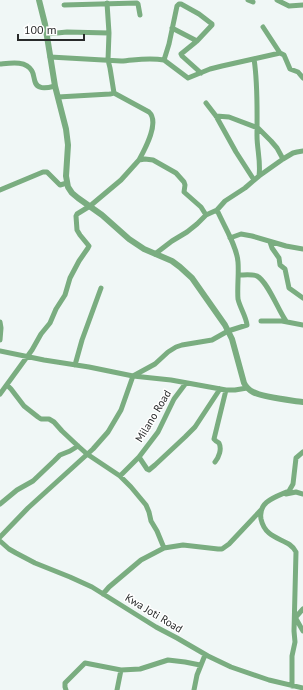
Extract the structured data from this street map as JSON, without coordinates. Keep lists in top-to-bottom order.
{
  "streets": {
    "street": ["Milano Road", "Kwa Joti Road"]
  },
  "scale_bar": "100 m"
}
